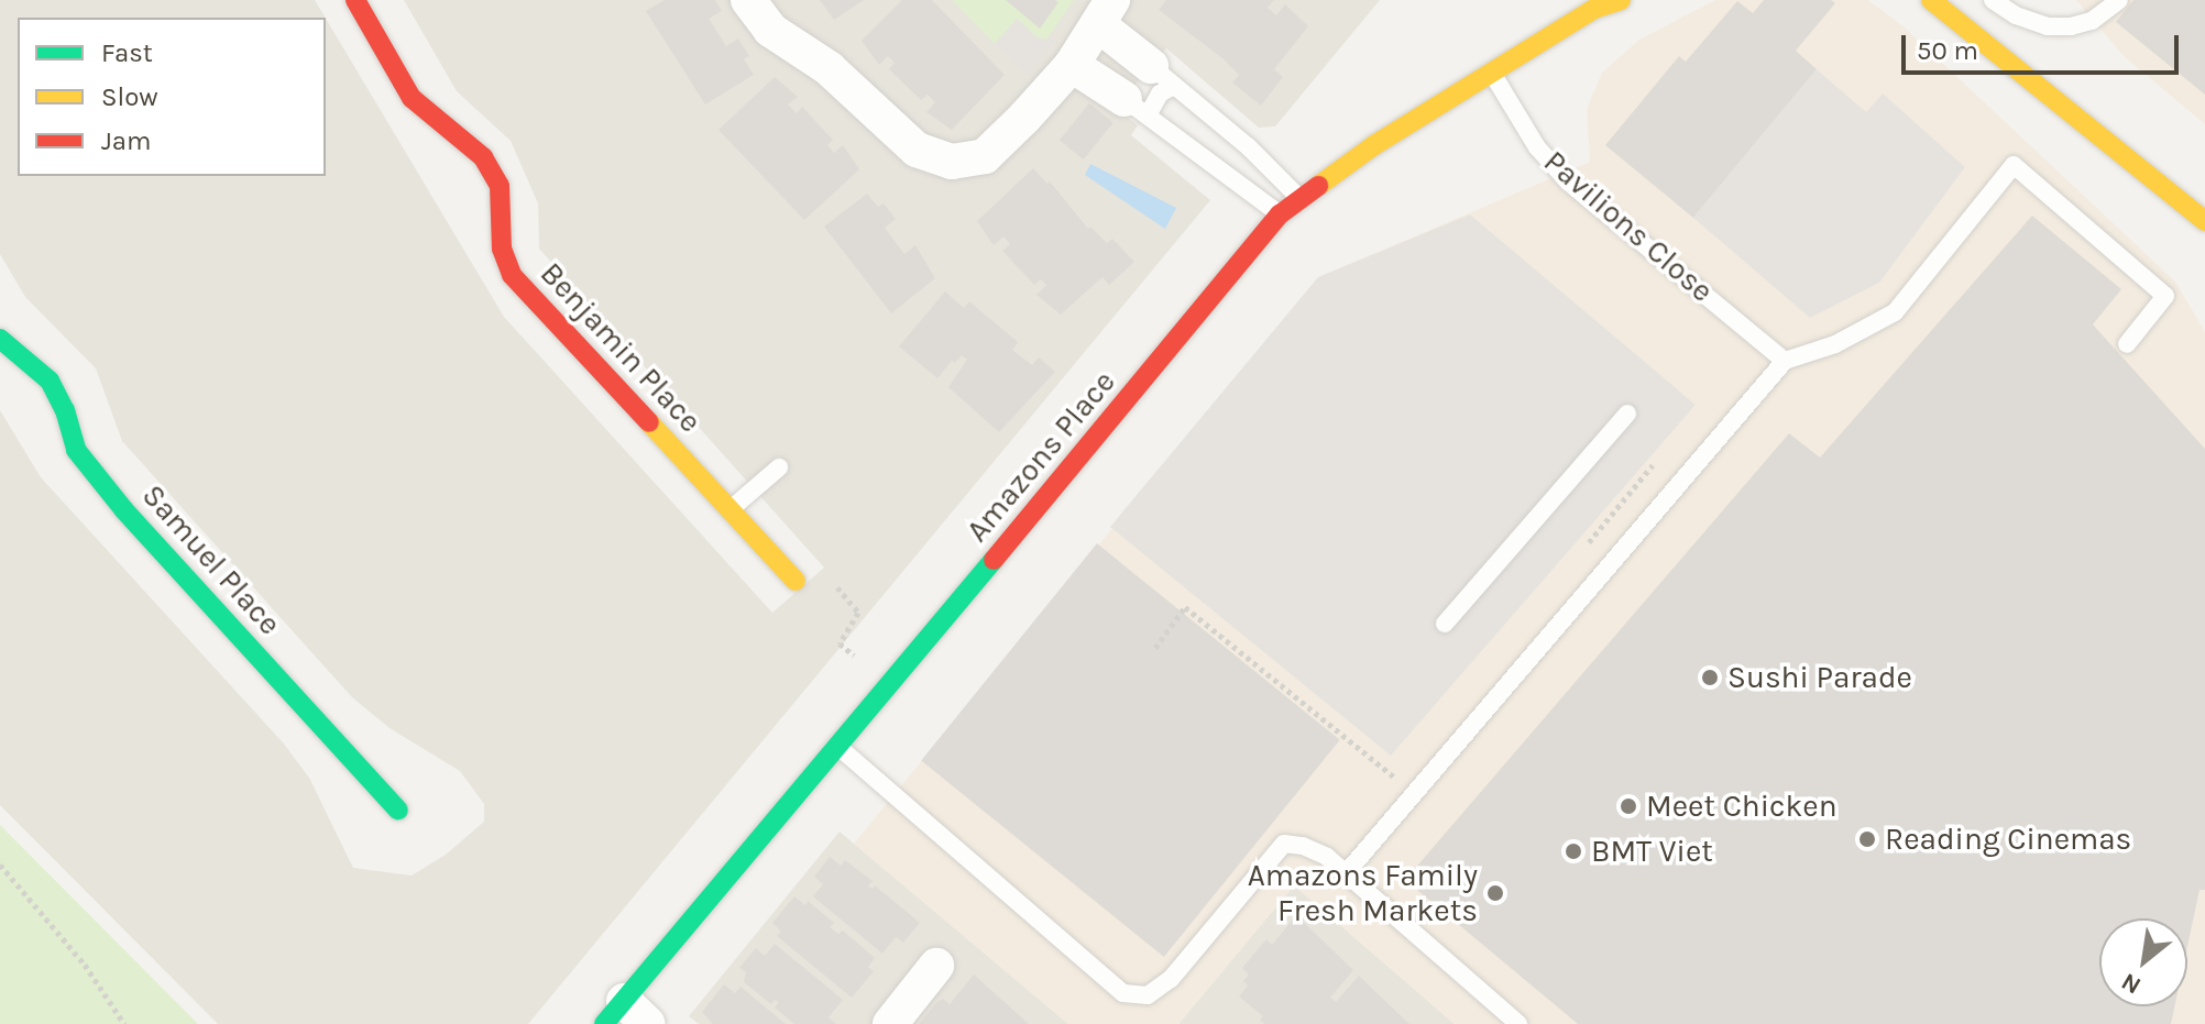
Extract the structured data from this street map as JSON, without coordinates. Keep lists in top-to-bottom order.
{
  "streets": {
    "main road": ["Benjamin Place", "Amazons Place", "Samuel Place"],
    "lane": ["Pavilions Close"]
  },
  "crossings": [
    ["Pavilions Close", "Amazons Place"]
  ],
  "places": [
    "Sushi Parade",
    "Meet Chicken",
    "Reading Cinemas",
    "BMT Viet",
    "Amazons Family Fresh Markets"
  ],
  "legend": ["Fast", "Slow", "Jam"],
  "scale_bar": "50 m",
  "north": "bottom left"
}
